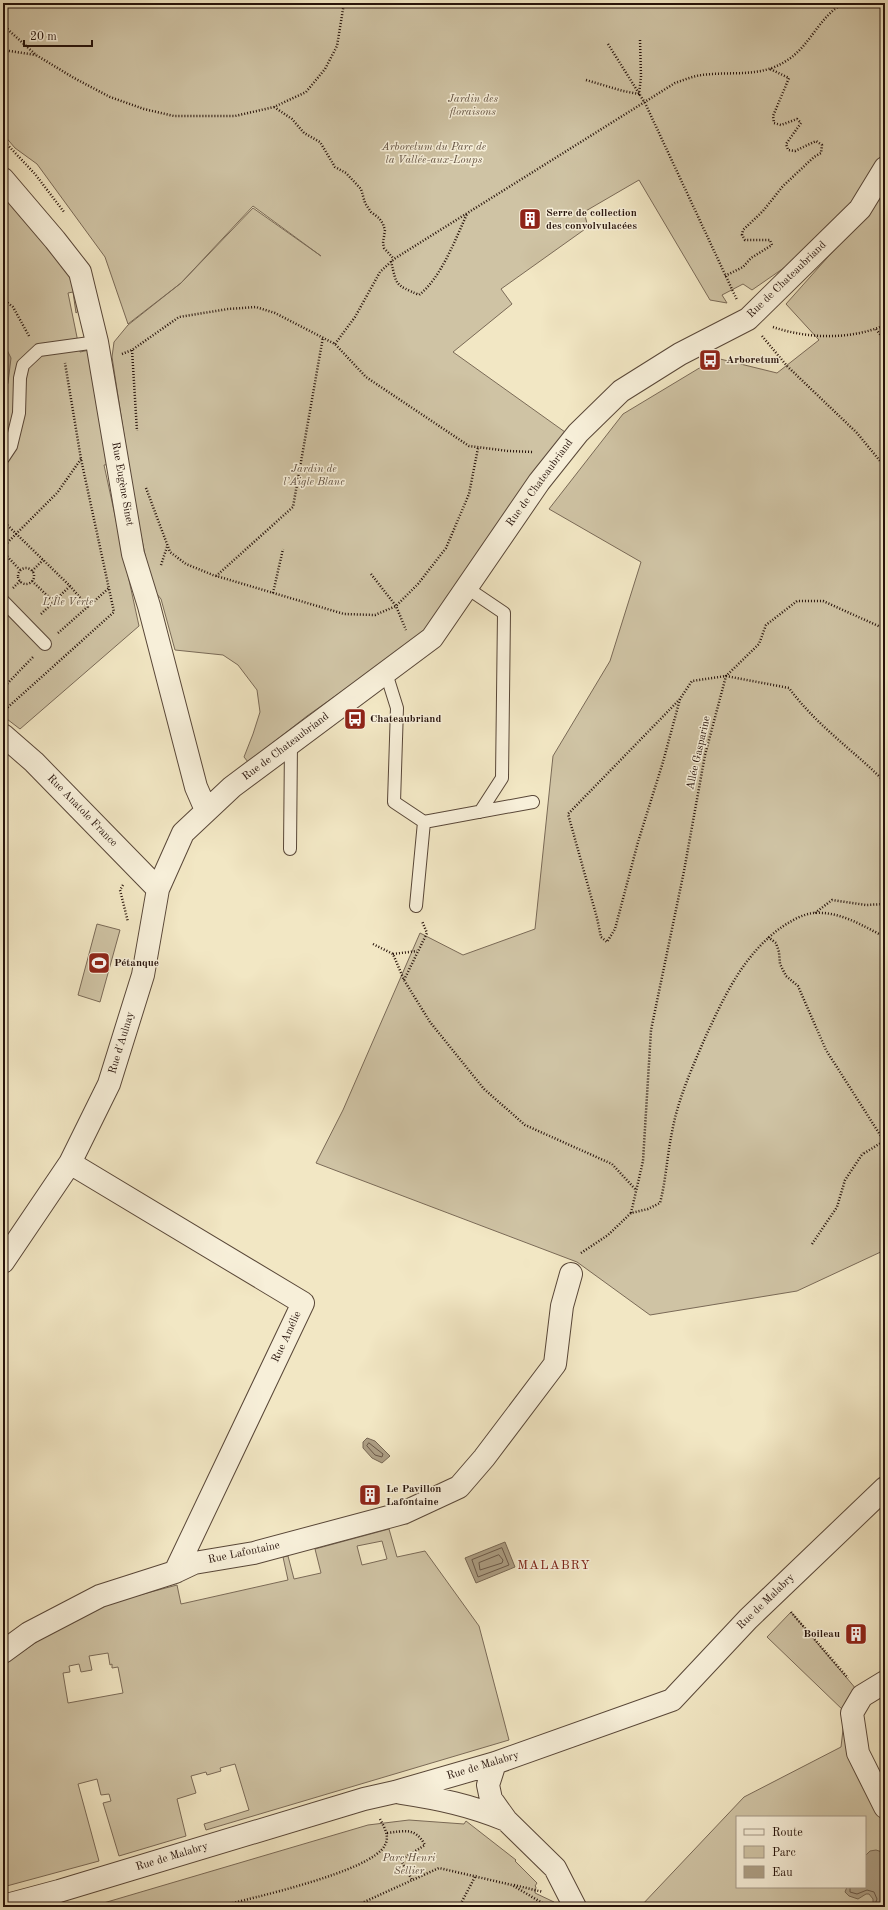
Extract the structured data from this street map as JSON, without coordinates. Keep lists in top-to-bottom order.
{
  "streets": {
    "street": [
      "Rue de Chateaubriand",
      "Rue Eugène Sinet",
      "Rue Anatole France",
      "Rue d'Aulnay",
      "Rue Amélie",
      "Rue Lafontaine",
      "Rue de Malabry"
    ],
    "path": ["Allée Gasparine"]
  },
  "crossings": [
    ["Rue de Chateaubriand", "Rue Eugène Sinet"],
    ["Rue de Chateaubriand", "Rue d'Aulnay"],
    ["Rue Eugène Sinet", "Rue d'Aulnay"],
    ["Rue Anatole France", "Rue d'Aulnay"],
    ["Rue d'Aulnay", "Rue Amélie"],
    ["Rue Amélie", "Rue Lafontaine"]
  ],
  "districts": ["MALABRY"],
  "parks": [
    "Jardin des floraisons",
    "Arboretum du Parc de la Vallée-aux-Loups",
    "Jardin de l’Aigle Blanc",
    "L'Île Verte",
    "Parc Henri Sellier"
  ],
  "places": {
    "building": ["Serre de collection des convolvulacées", "Le Pavillon Lafontaine", "Boileau"],
    "bus stop": ["Arboretum", "Chateaubriand"],
    "sports": ["Pétanque"]
  },
  "legend": ["Route", "Parc", "Eau"],
  "scale_bar": "20 m"
}
